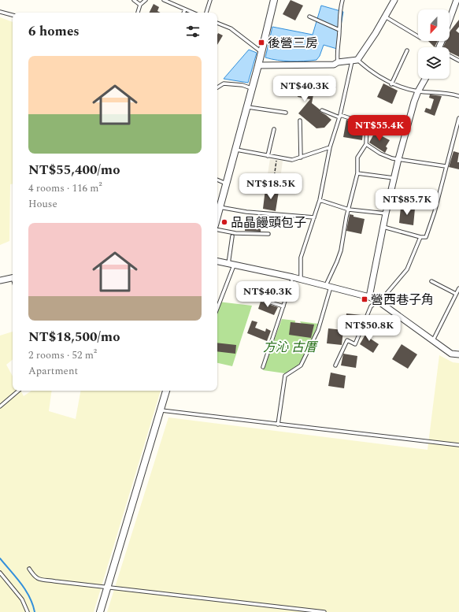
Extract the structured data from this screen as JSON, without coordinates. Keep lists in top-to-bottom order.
{
  "parks": ["方沁 古厝"],
  "places": {
    "transit": ["後營三房", "營西巷子角"],
    "other": ["品晶饅頭包子"]
  },
  "north": "bottom",
  "page": {
    "heading": "6 homes",
    "list": [
      {
        "name": "NT$55,400/mo",
        "note": "4 rooms · 116 m² · House"
      },
      {
        "name": "NT$18,500/mo",
        "note": "2 rooms · 52 m² · Apartment"
      }
    ],
    "price": [
      "NT$40.3K",
      "NT$55.4K",
      "NT$18.5K",
      "NT$85.7K",
      "NT$40.3K",
      "NT$50.8K"
    ]
  }
}
